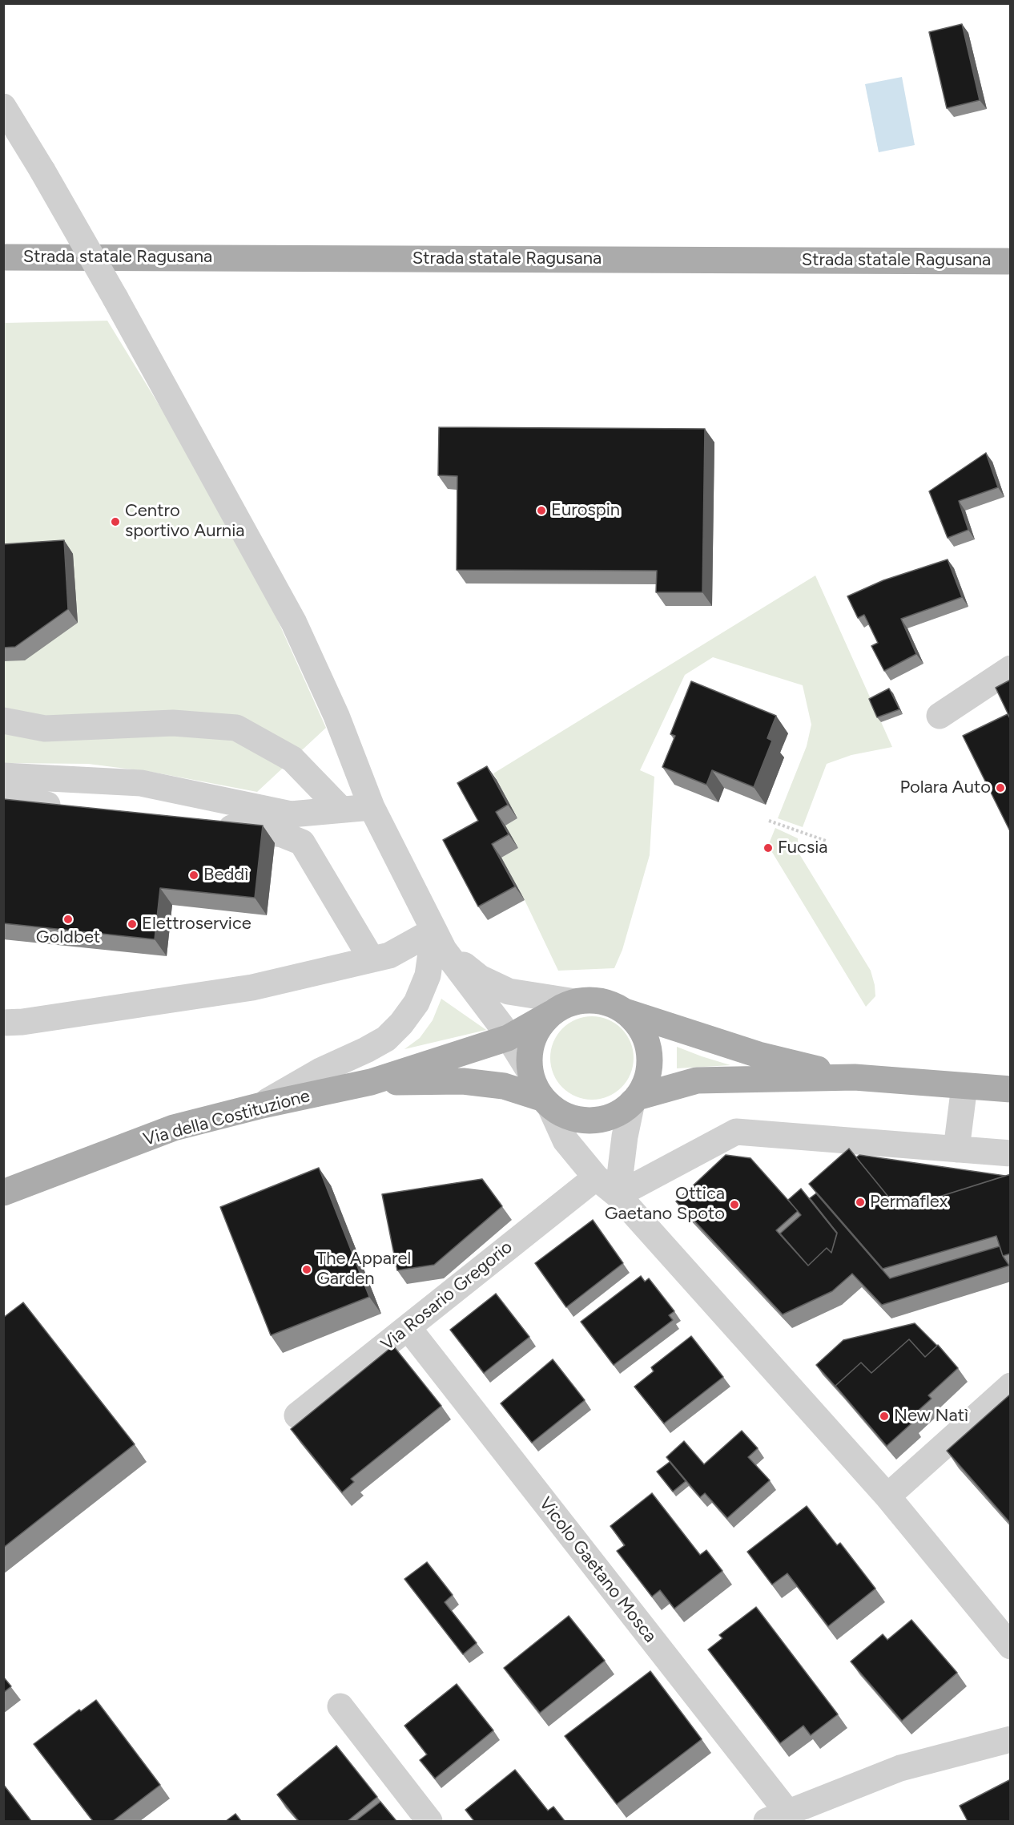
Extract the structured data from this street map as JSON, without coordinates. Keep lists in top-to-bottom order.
{
  "streets": {
    "main road": ["Strada statale Ragusana", "Via della Costituzione"],
    "street": ["Via Rosario Gregorio", "Vicolo Gaetano Mosca"]
  },
  "crossings": [
    ["Via Rosario Gregorio", "Vicolo Gaetano Mosca"]
  ],
  "places": [
    "Eurospin",
    "Centro sportivo Aurnia",
    "Polara Auto",
    "Fucsia",
    "Beddì",
    "Goldbet",
    "Elettroservice",
    "Permaflex",
    "Ottica Gaetano Spoto",
    "The Apparel Garden",
    "New Natì"
  ]
}
